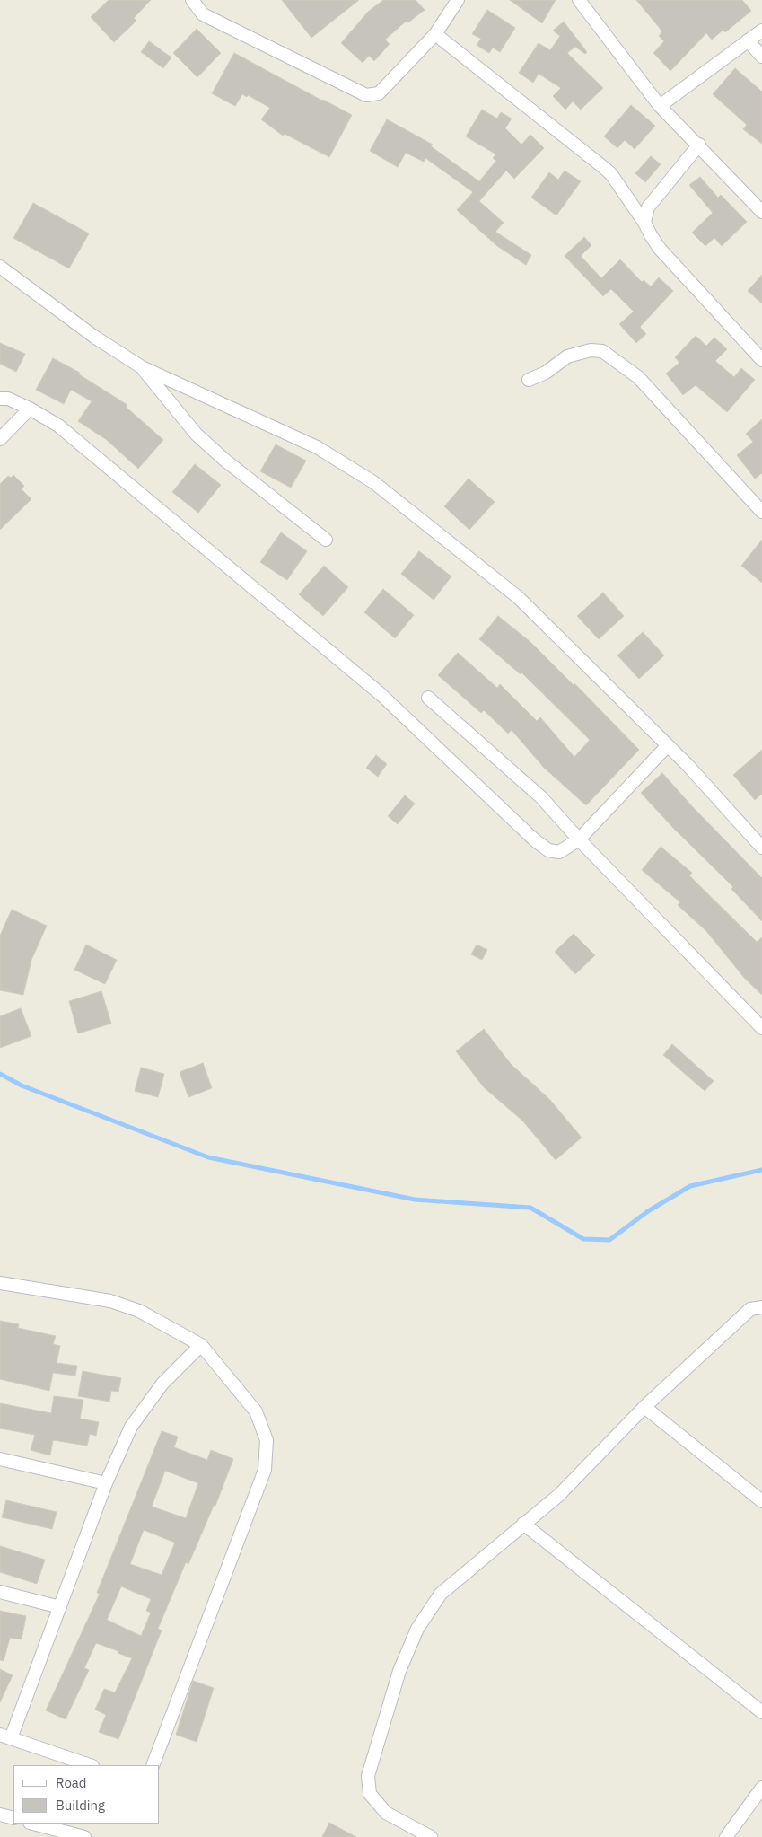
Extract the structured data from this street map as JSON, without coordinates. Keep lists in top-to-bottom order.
{
  "legend": ["Road", "Building"]
}
